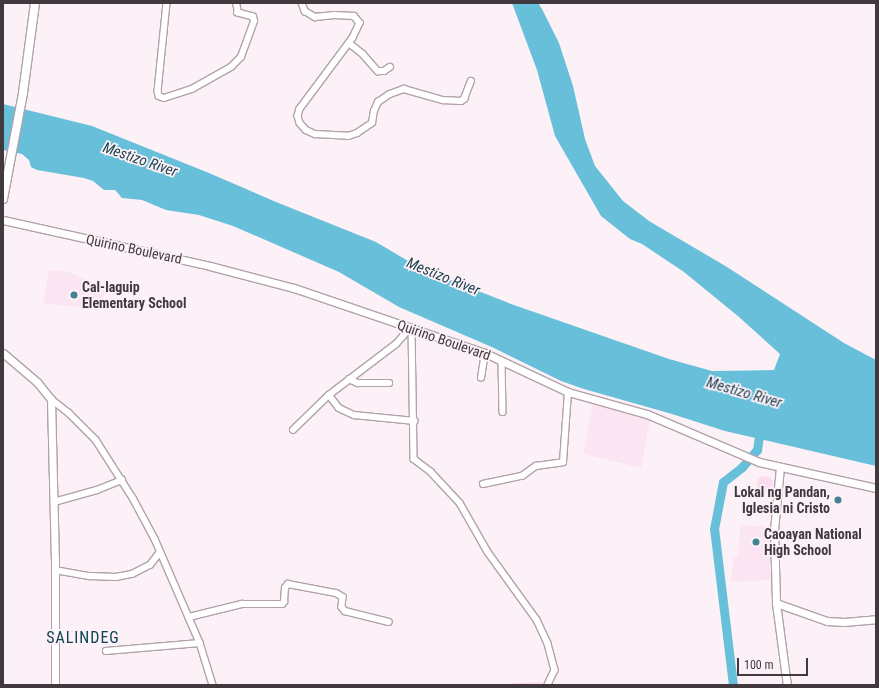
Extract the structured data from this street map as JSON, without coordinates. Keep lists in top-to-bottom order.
{
  "streets": {
    "street": ["Quirino Boulevard"]
  },
  "districts": ["SALINDEG"],
  "water": ["Mestizo River"],
  "places": ["Cal-laguip Elementary School", "Lokal ng Pandan, Iglesia ni Cristo", "Caoayan National High School"],
  "scale_bar": "100 m"
}
